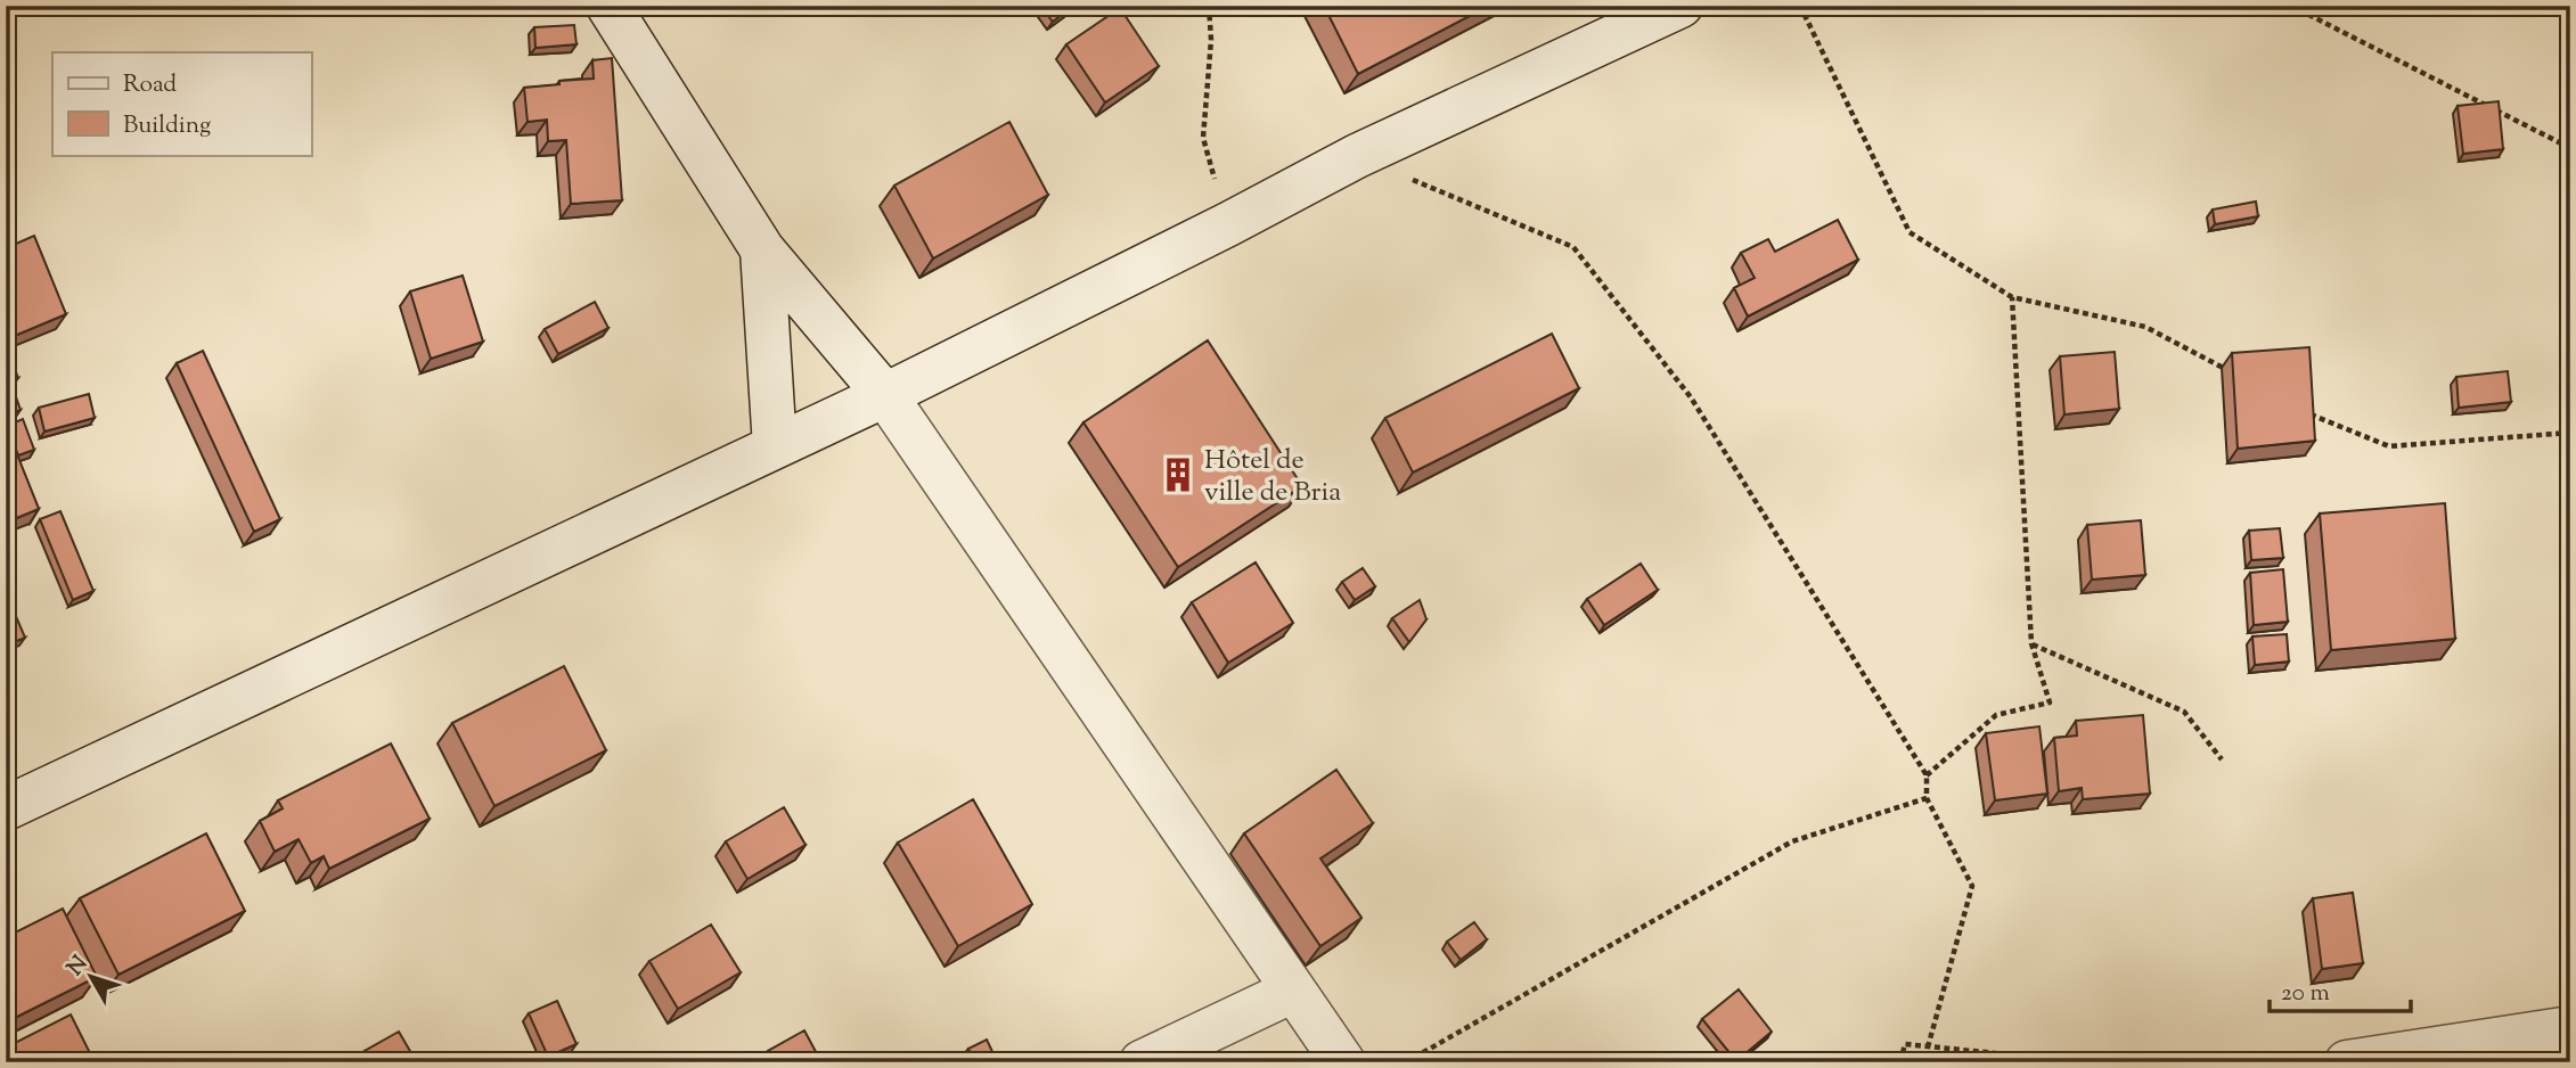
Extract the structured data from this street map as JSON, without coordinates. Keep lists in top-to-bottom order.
{
  "places": {
    "building": ["Hôtel de ville de Bria"]
  },
  "legend": ["Road", "Building"],
  "scale_bar": "20 m",
  "north": "top left"
}
